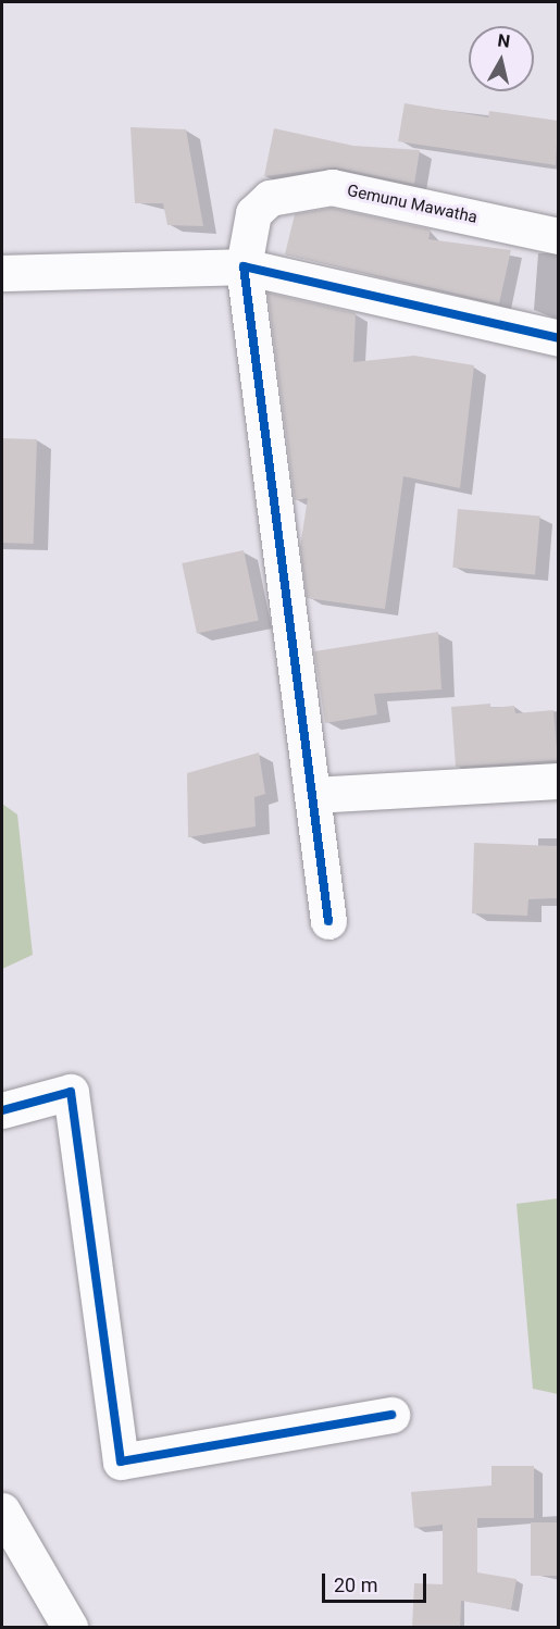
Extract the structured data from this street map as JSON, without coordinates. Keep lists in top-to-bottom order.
{
  "streets": {
    "street": ["Gemunu Mawatha"]
  },
  "scale_bar": "20 m",
  "north": "top"
}
